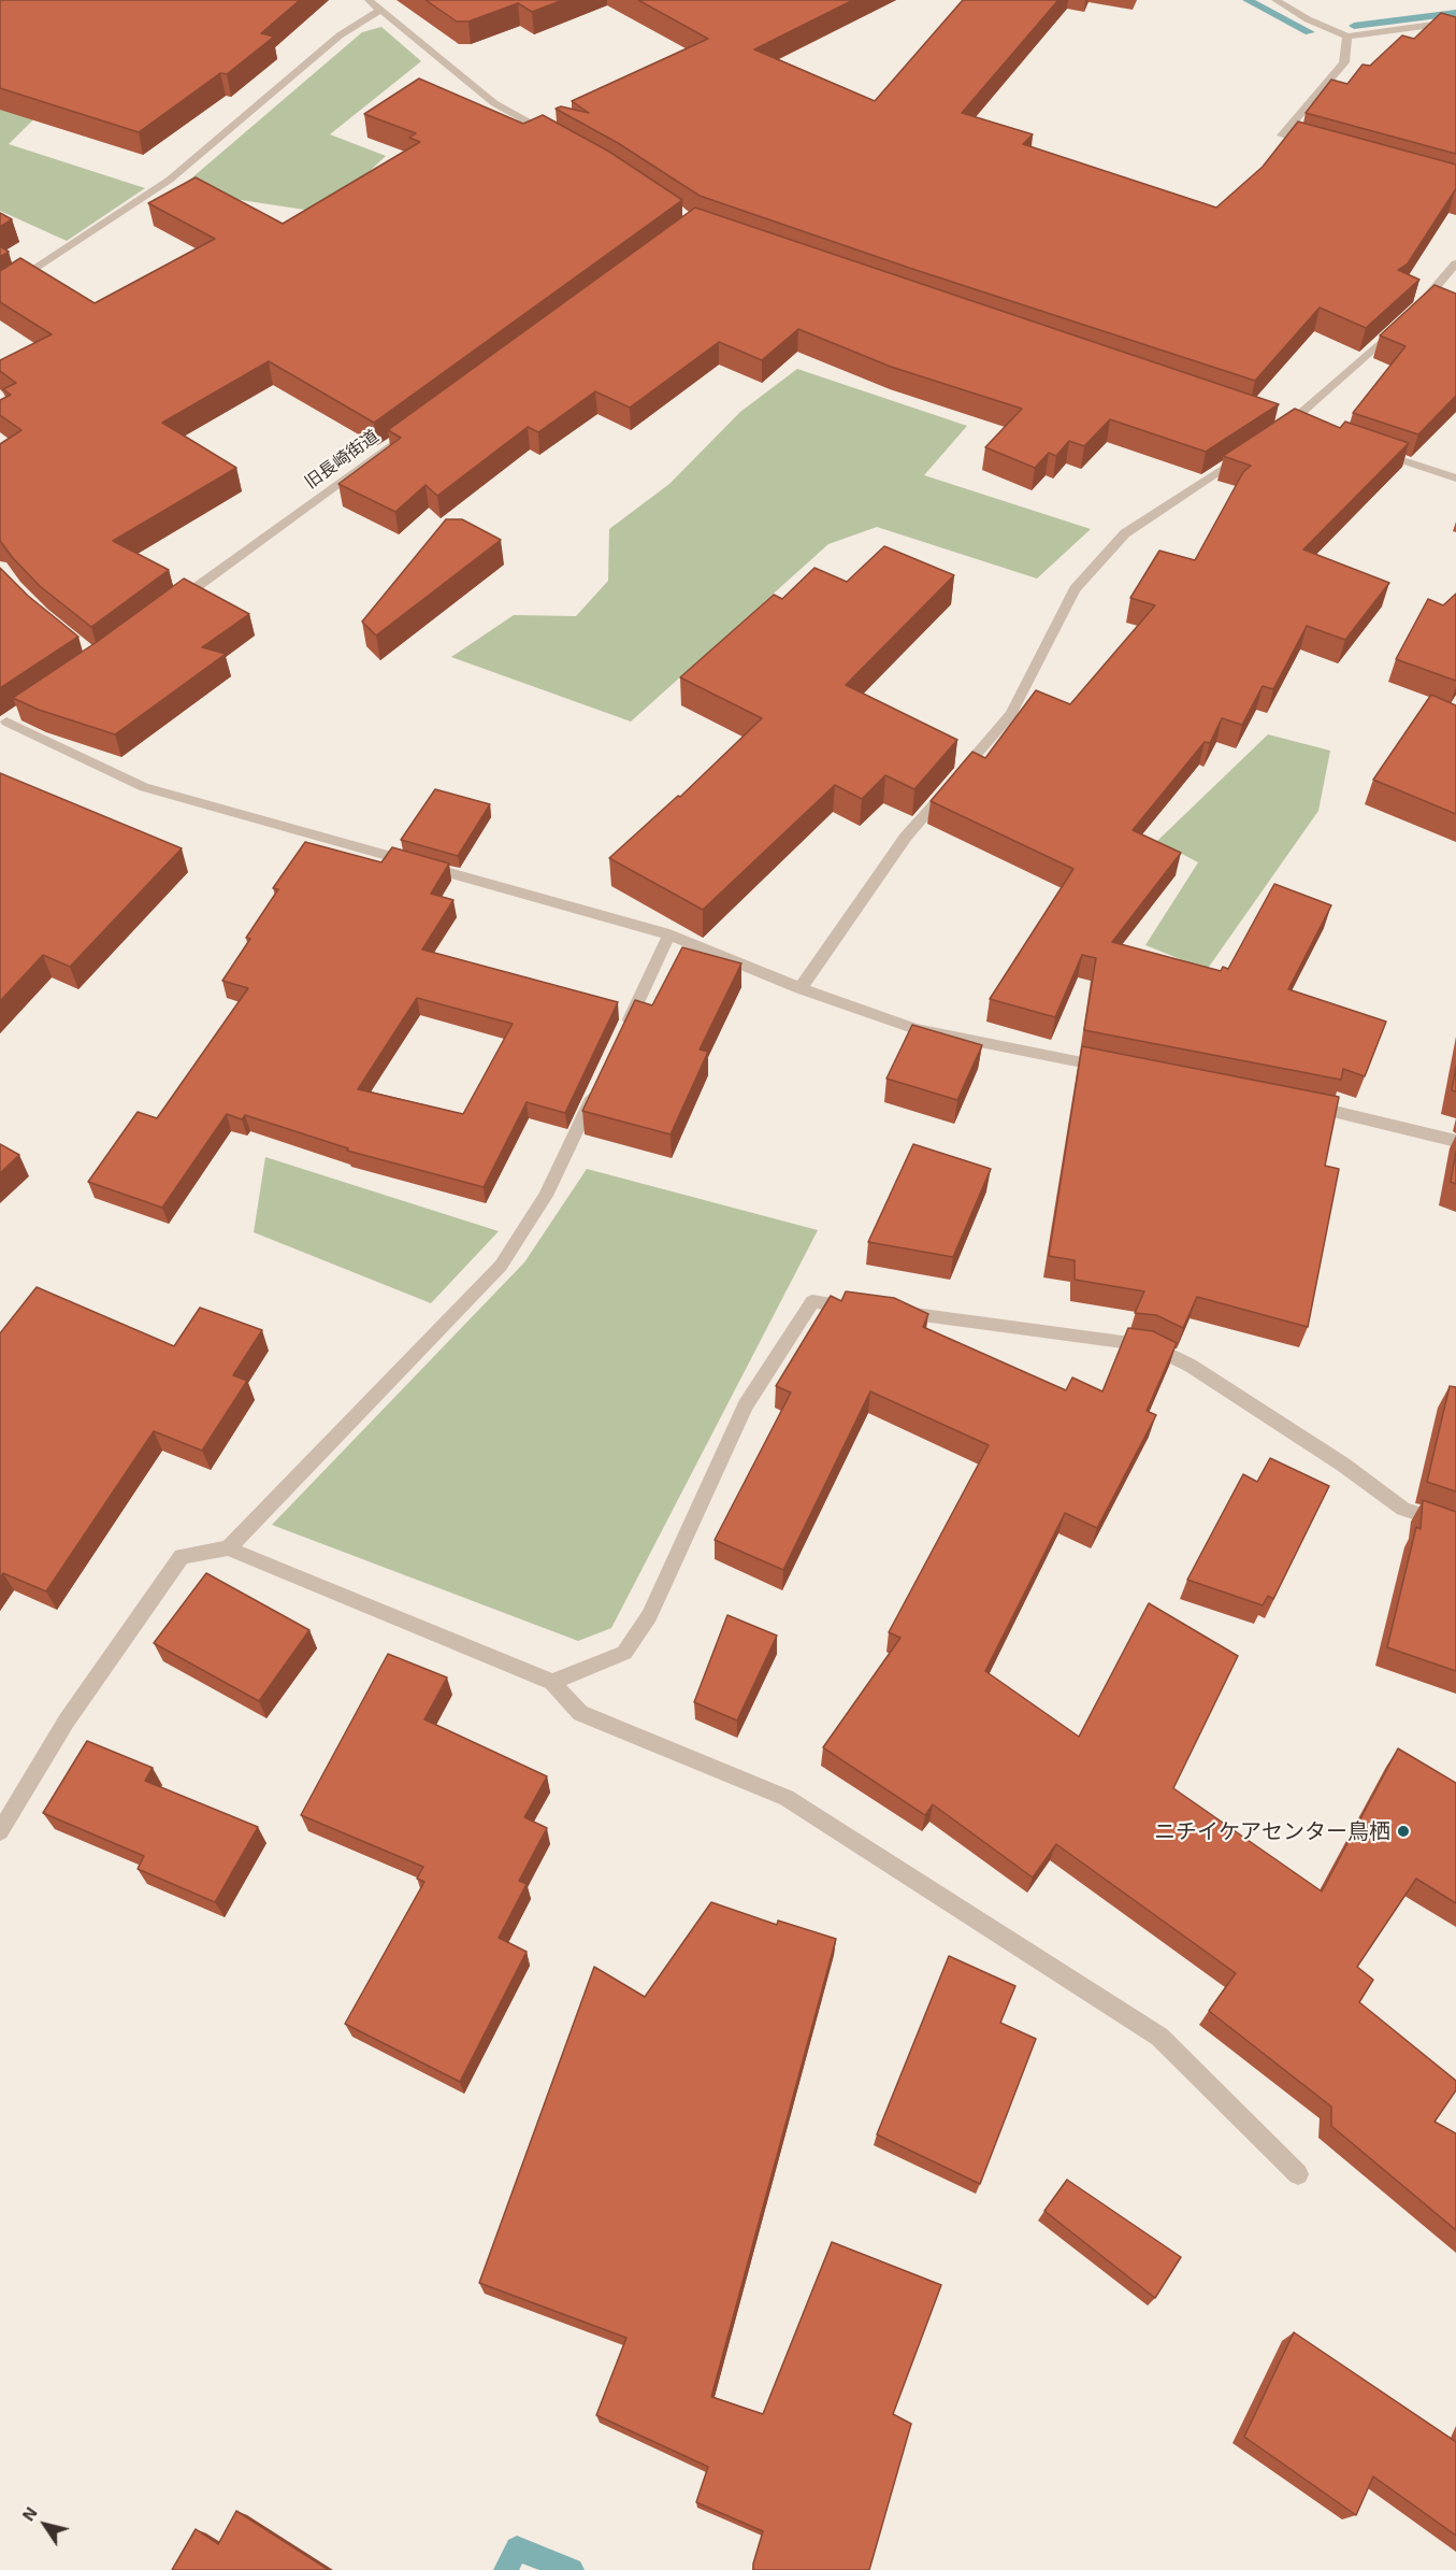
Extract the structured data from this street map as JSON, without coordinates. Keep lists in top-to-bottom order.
{
  "streets": {
    "street": ["旧長崎街道"]
  },
  "places": ["ニチイケアセンター鳥栖"],
  "north": "top left"
}
